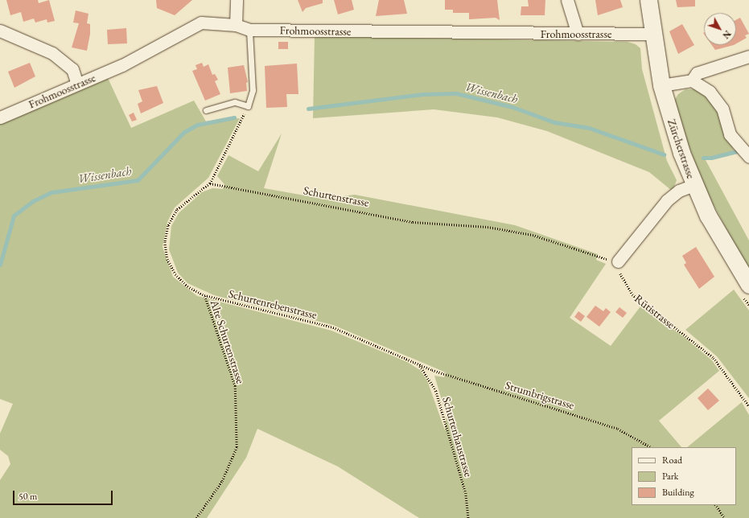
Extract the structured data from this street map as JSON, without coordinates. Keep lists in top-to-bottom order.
{
  "streets": {
    "main road": ["Zürcherstrasse"],
    "street": ["Frohmoosstrasse"],
    "path": [
      "Schurtenstrasse",
      "Schurtenrebenstrasse",
      "Rütistrasse",
      "Alte Schurtenstrasse",
      "Strumbrigstrasse",
      "Schurtenhaustrasse"
    ]
  },
  "crossings": [
    ["Frohmoosstrasse", "Zürcherstrasse"],
    ["Schurtenstrasse", "Schurtenrebenstrasse"],
    ["Schurtenstrasse", "Rütistrasse"],
    ["Schurtenrebenstrasse", "Alte Schurtenstrasse"],
    ["Schurtenrebenstrasse", "Strumbrigstrasse"],
    ["Schurtenrebenstrasse", "Schurtenhaustrasse"],
    ["Strumbrigstrasse", "Schurtenhaustrasse"]
  ],
  "water": ["Wissenbach"],
  "legend": ["Road", "Park", "Building"],
  "scale_bar": "50 m",
  "north": "bottom right"
}
